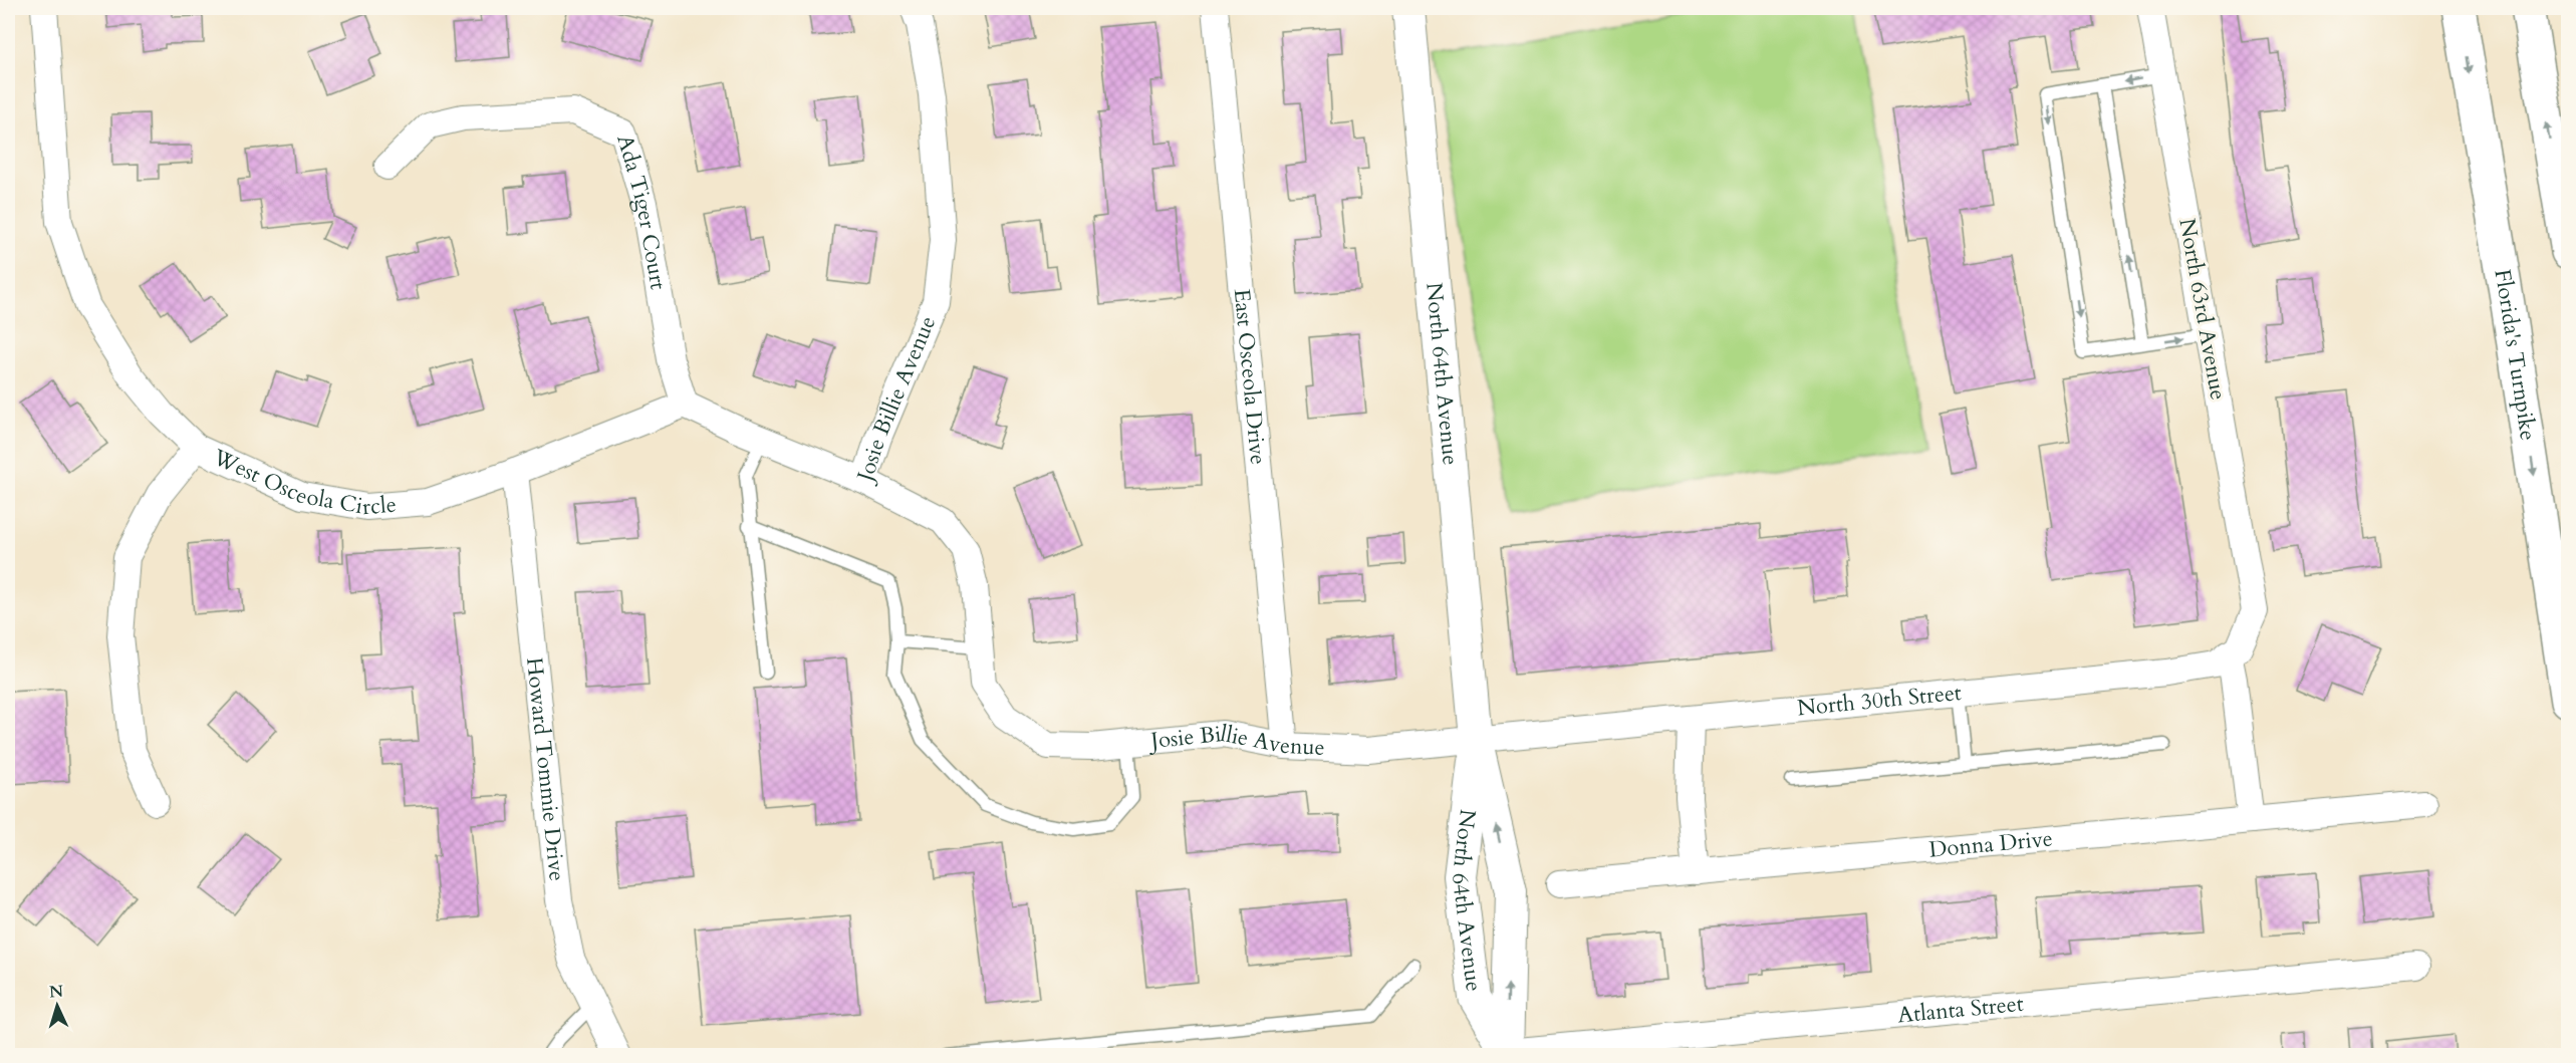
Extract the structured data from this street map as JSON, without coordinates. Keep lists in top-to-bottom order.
{
  "streets": {
    "highway": ["Florida's Turnpike"],
    "street": [
      "Ada Tiger Court",
      "North 63rd Avenue",
      "North 64th Avenue",
      "East Osceola Drive",
      "Josie Billie Avenue",
      "West Osceola Circle",
      "North 30th Street",
      "Howard Tommie Drive",
      "Donna Drive",
      "Atlanta Street"
    ]
  },
  "crossings": [
    ["Ada Tiger Court", "West Osceola Circle"],
    ["North 63rd Avenue", "North 30th Street"],
    ["North 64th Avenue", "Josie Billie Avenue"],
    ["North 64th Avenue", "North 30th Street"],
    ["North 64th Avenue", "Atlanta Street"],
    ["East Osceola Drive", "Josie Billie Avenue"],
    ["Josie Billie Avenue", "North 30th Street"],
    ["West Osceola Circle", "Howard Tommie Drive"]
  ],
  "north": "top"
}
